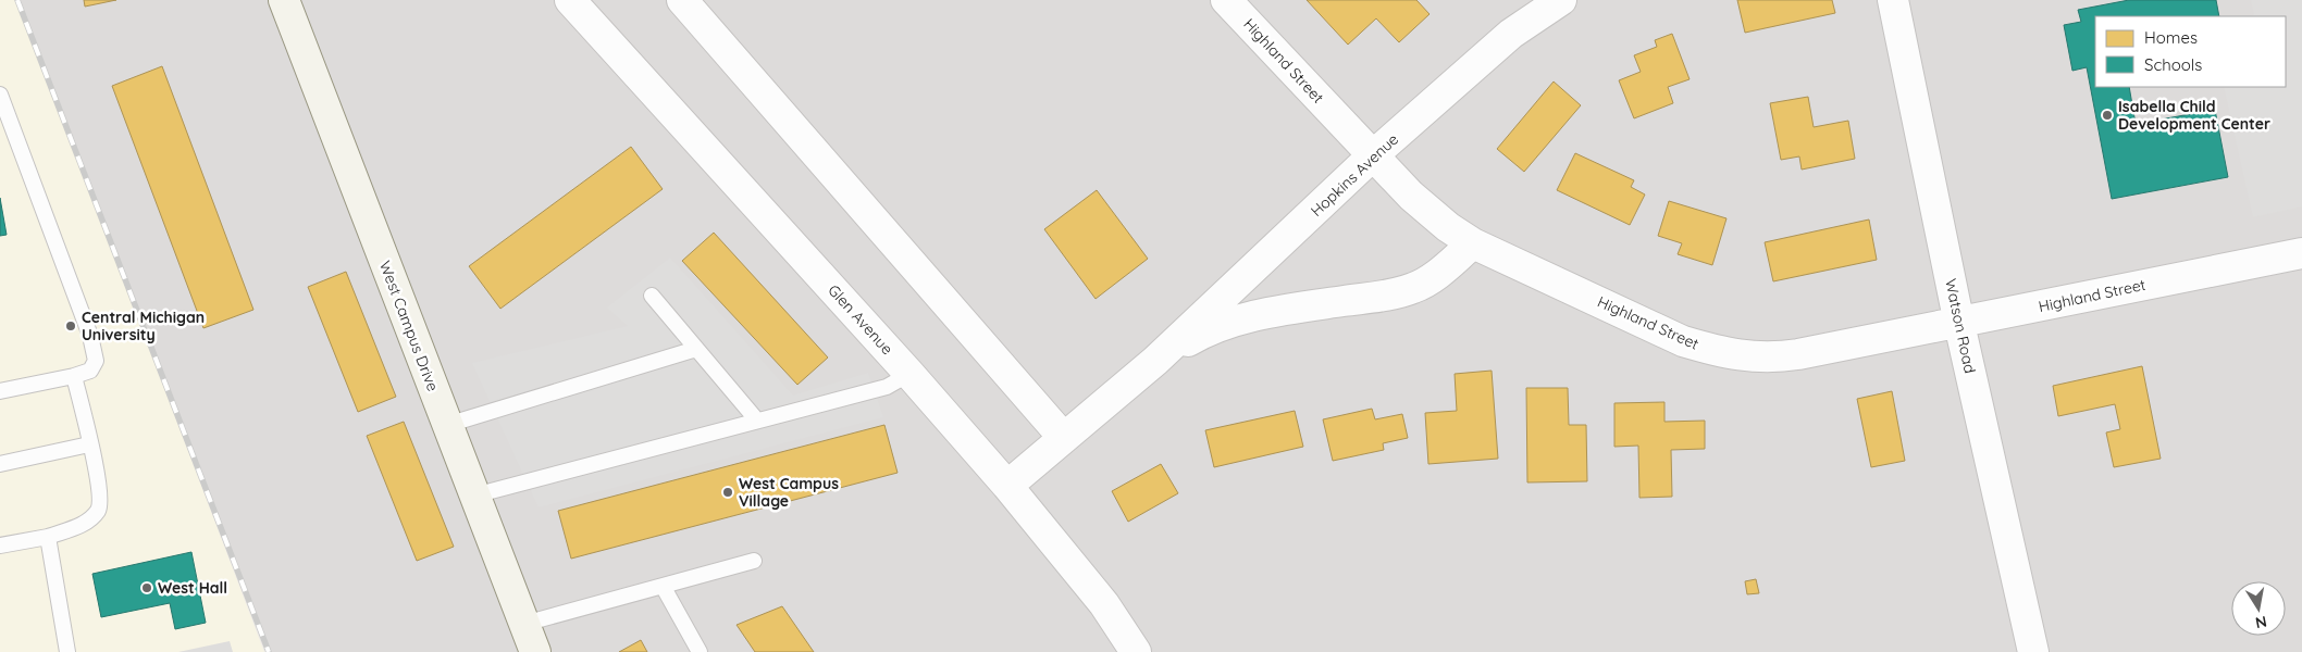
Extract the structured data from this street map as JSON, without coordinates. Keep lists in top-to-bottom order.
{
  "streets": {
    "street": [
      "Highland Street",
      "Hopkins Avenue",
      "Glen Avenue",
      "West Campus Drive",
      "Watson Road"
    ]
  },
  "crossings": [
    ["Highland Street", "Hopkins Avenue"],
    ["Highland Street", "Watson Road"],
    ["Hopkins Avenue", "Glen Avenue"]
  ],
  "places": [
    "Isabella Child Development Center",
    "Central Michigan University",
    "West Campus Village",
    "West Hall"
  ],
  "legend": ["Homes", "Schools"],
  "north": "bottom"
}
